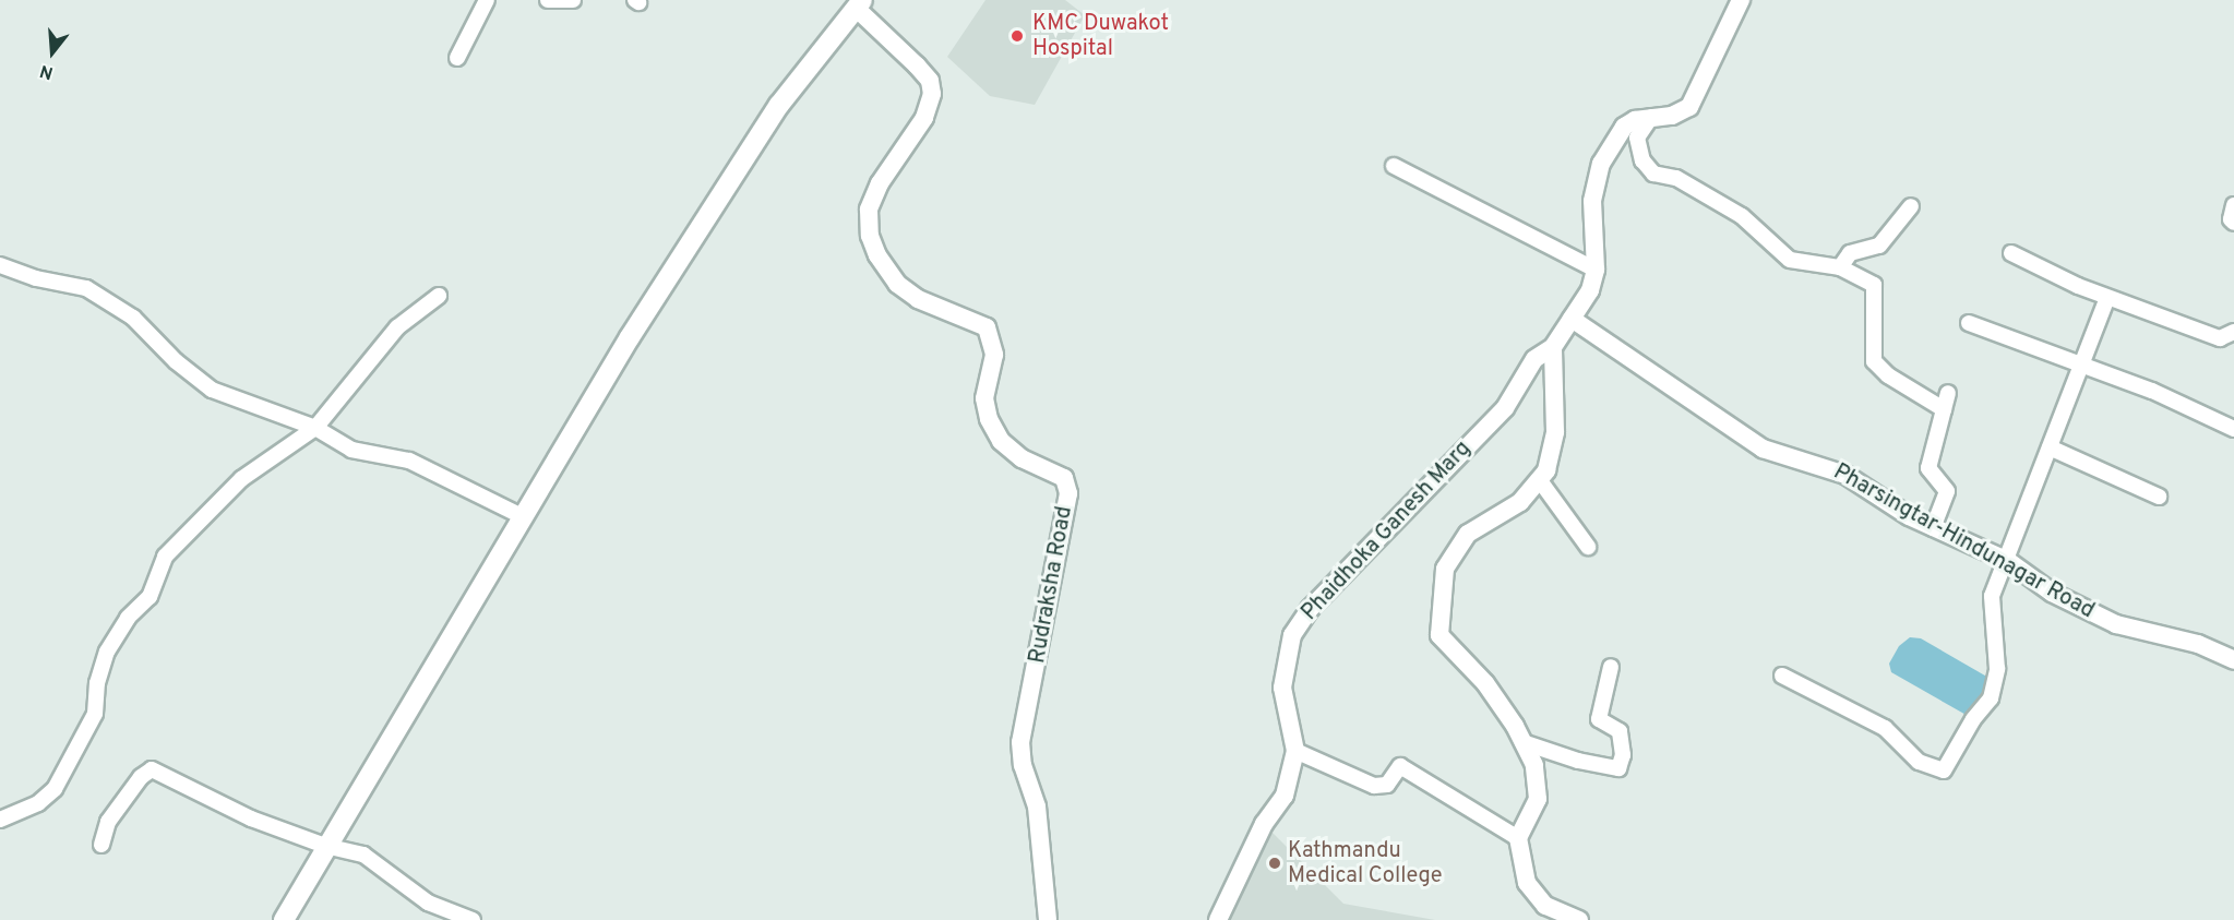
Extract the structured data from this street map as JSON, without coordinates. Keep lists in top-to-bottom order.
{
  "streets": {
    "street": ["Phaidhoka Ganesh Marg", "Pharsingtar-Hindunagar Road", "Rudraksha Road"]
  },
  "crossings": [
    ["Phaidhoka Ganesh Marg", "Pharsingtar-Hindunagar Road"]
  ],
  "places": ["KMC Duwakot Hospital", "Kathmandu Medical College"],
  "north": "bottom"
}
